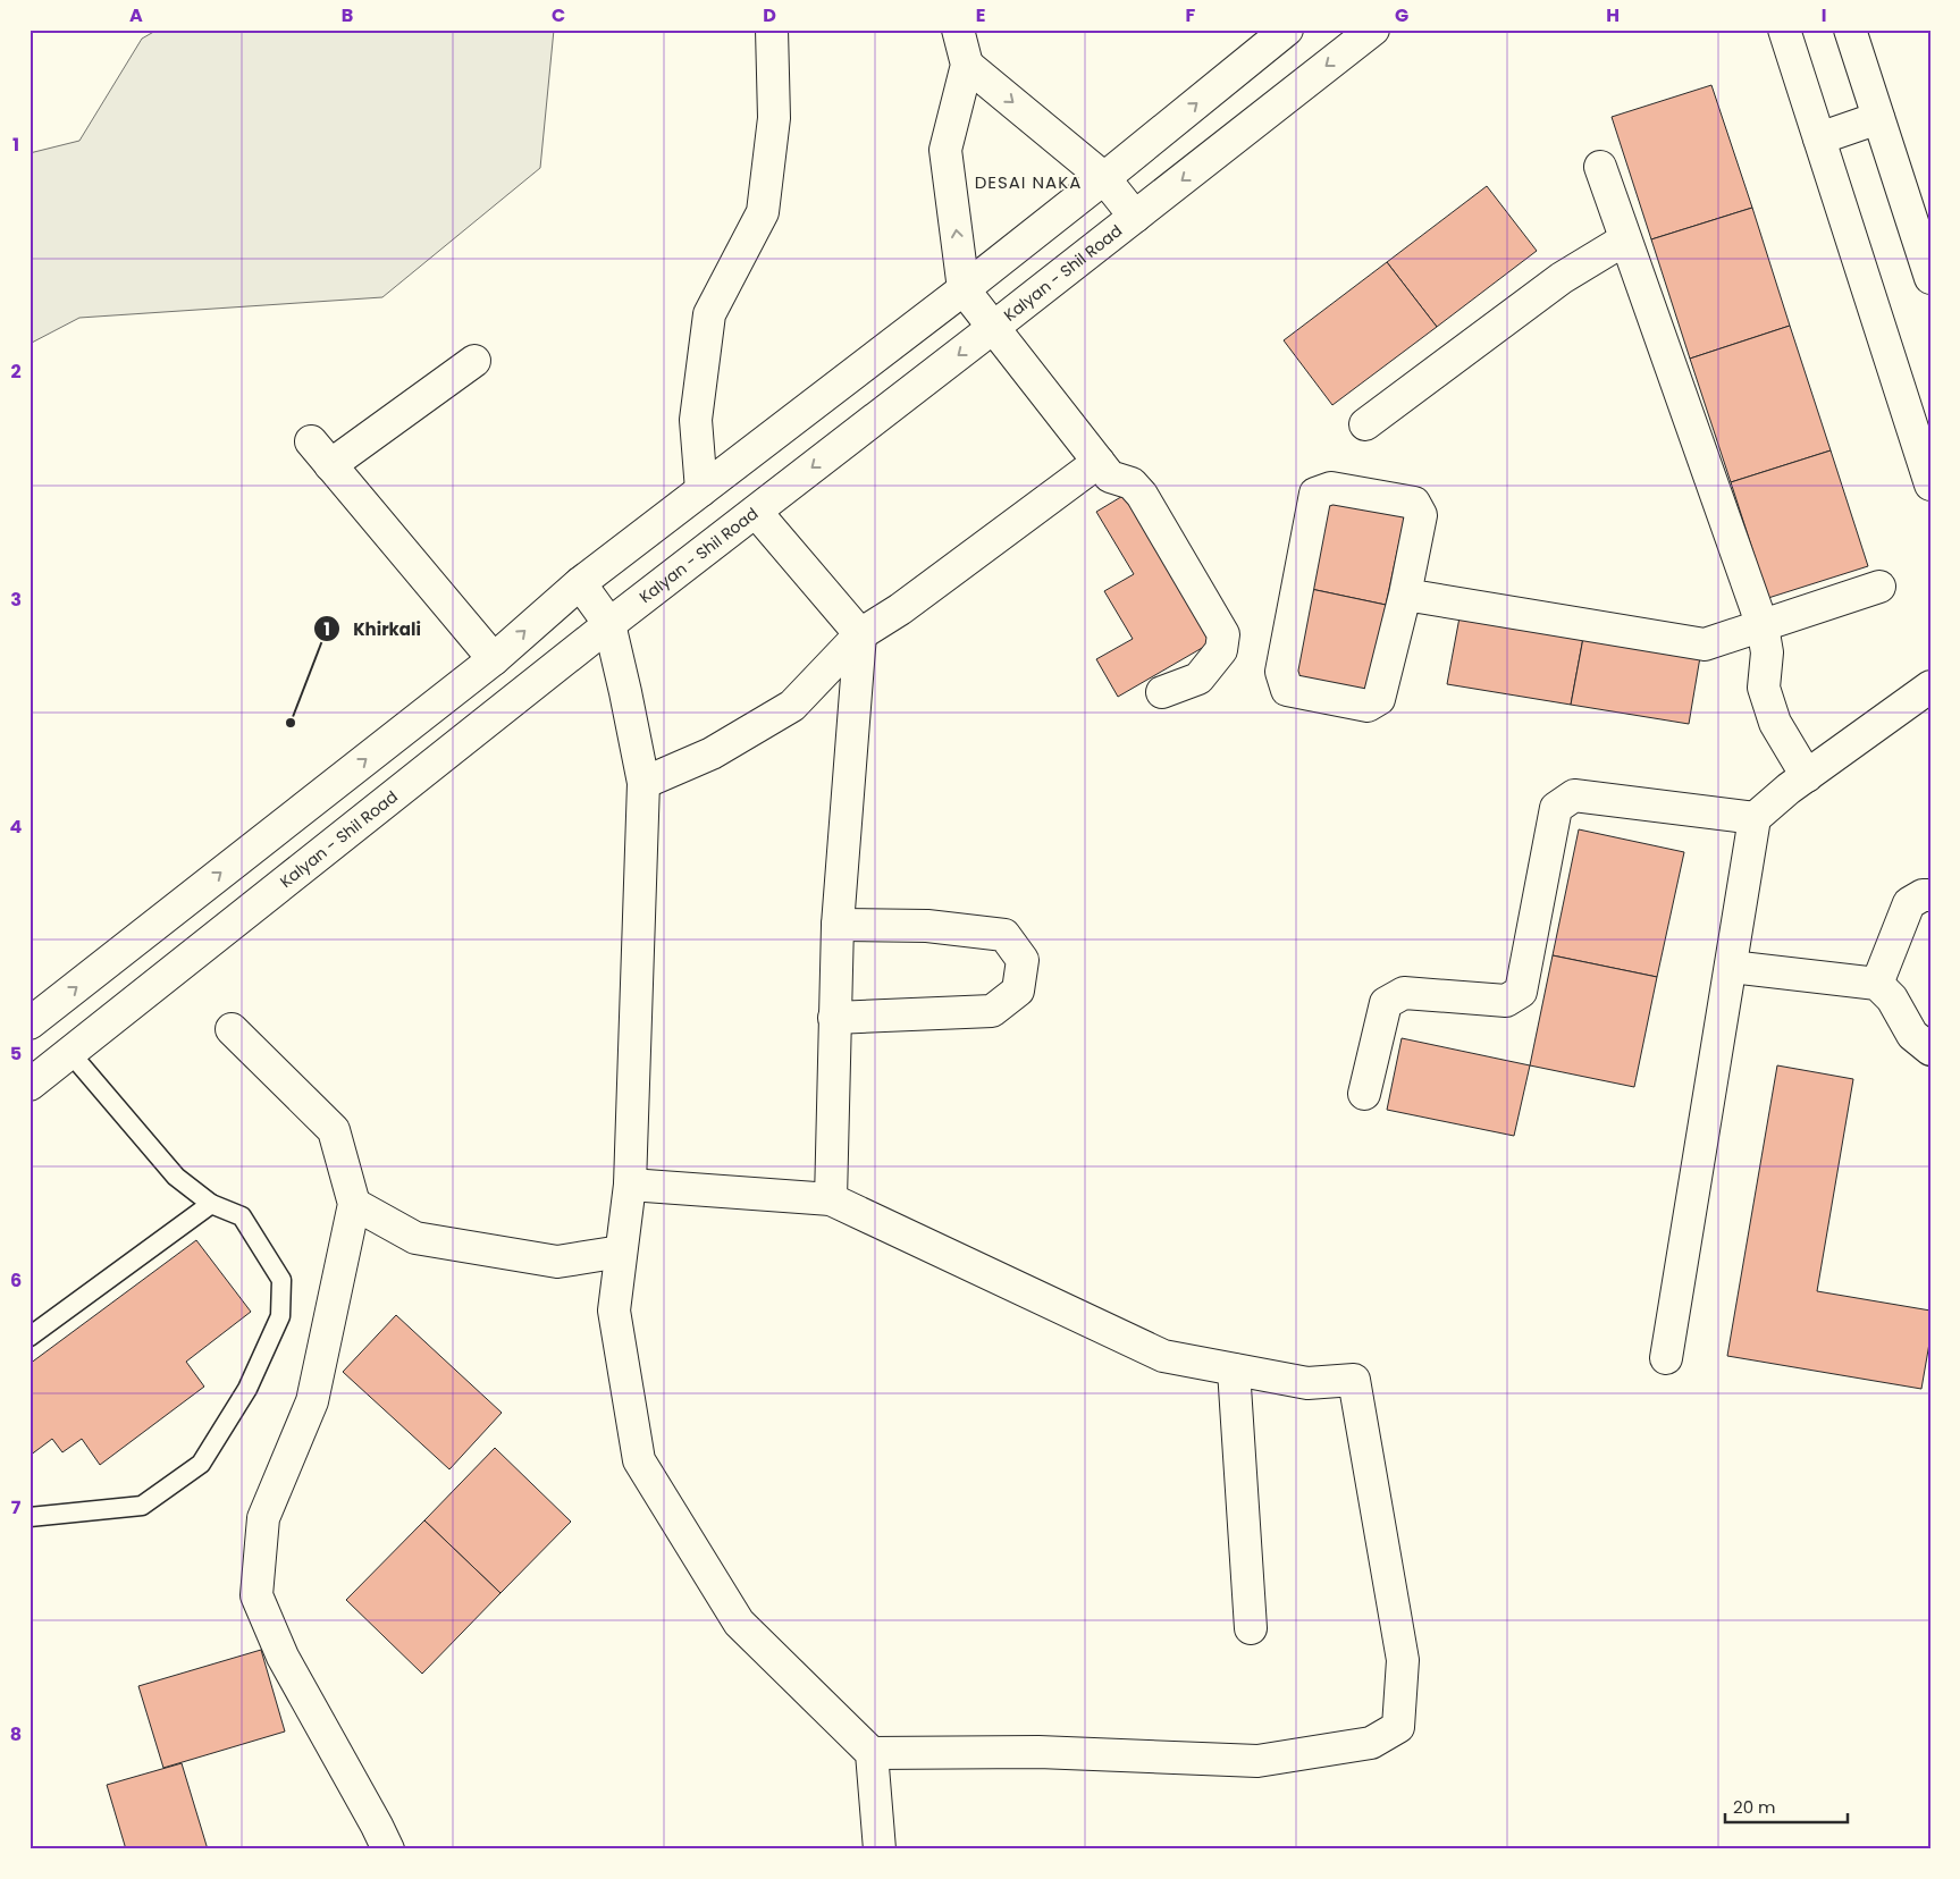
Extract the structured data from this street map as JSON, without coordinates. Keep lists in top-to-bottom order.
{
  "streets": {
    "street": ["Kalyan - Shil Road"]
  },
  "districts": ["DESAI NAKA"],
  "places": ["Khirkali"],
  "scale_bar": "20 m",
  "grid": {
    "columns": [
      "A",
      "B",
      "C",
      "D",
      "E",
      "F",
      "G",
      "H",
      "I"
    ],
    "rows": [
      "1",
      "2",
      "3",
      "4",
      "5",
      "6",
      "7",
      "8"
    ]
  }
}
